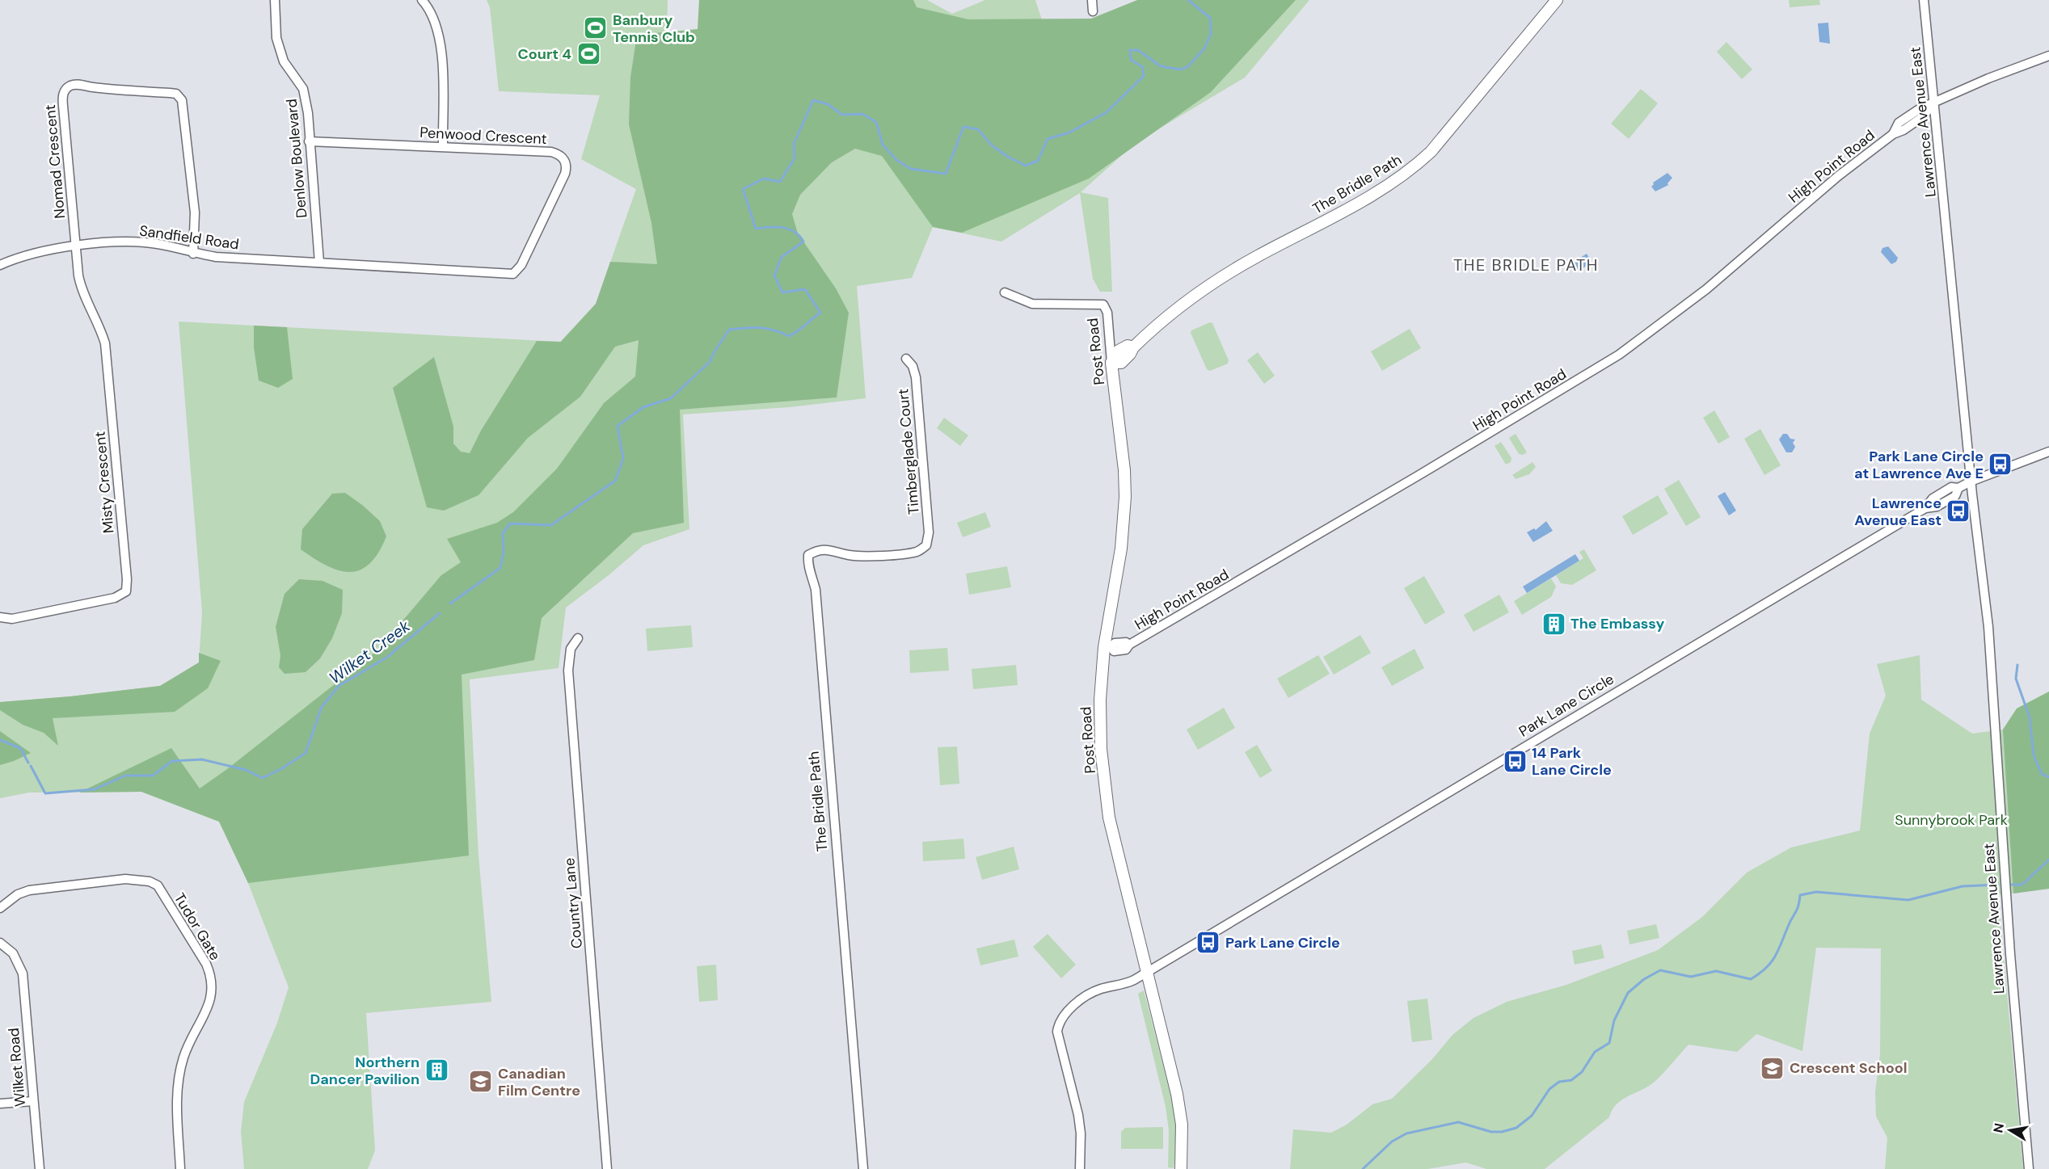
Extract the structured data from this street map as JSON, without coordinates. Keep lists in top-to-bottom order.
{
  "streets": {
    "street": [
      "Lawrence Avenue East",
      "Penwood Crescent",
      "Denlow Boulevard",
      "Nomad Crescent",
      "High Point Road",
      "The Bridle Path",
      "Sandfield Road",
      "Post Road",
      "Timberglade Court",
      "Misty Crescent",
      "Park Lane Circle",
      "Country Lane",
      "Tudor Gate",
      "Wilket Road"
    ]
  },
  "crossings": [
    ["Lawrence Avenue East", "High Point Road"],
    ["Lawrence Avenue East", "Park Lane Circle"],
    ["Penwood Crescent", "Denlow Boulevard"],
    ["Penwood Crescent", "Sandfield Road"],
    ["Denlow Boulevard", "Sandfield Road"],
    ["Nomad Crescent", "Sandfield Road"],
    ["Nomad Crescent", "Misty Crescent"],
    ["High Point Road", "Post Road"],
    ["The Bridle Path", "Post Road"],
    ["The Bridle Path", "Timberglade Court"],
    ["Sandfield Road", "Misty Crescent"],
    ["Post Road", "Park Lane Circle"]
  ],
  "districts": ["THE BRIDLE PATH"],
  "water": ["Wilket Creek"],
  "parks": ["Sunnybrook Park"],
  "places": {
    "sports": ["Banbury Tennis Club", "Court 4"],
    "bus stop": [
      "Park Lane Circle at Lawrence Ave E",
      "Lawrence Avenue East",
      "14 Park Lane Circle",
      "Park Lane Circle"
    ],
    "building": ["The Embassy", "Northern Dancer Pavilion"],
    "school or university": ["Crescent School", "Canadian Film Centre"]
  },
  "north": "left"
}
